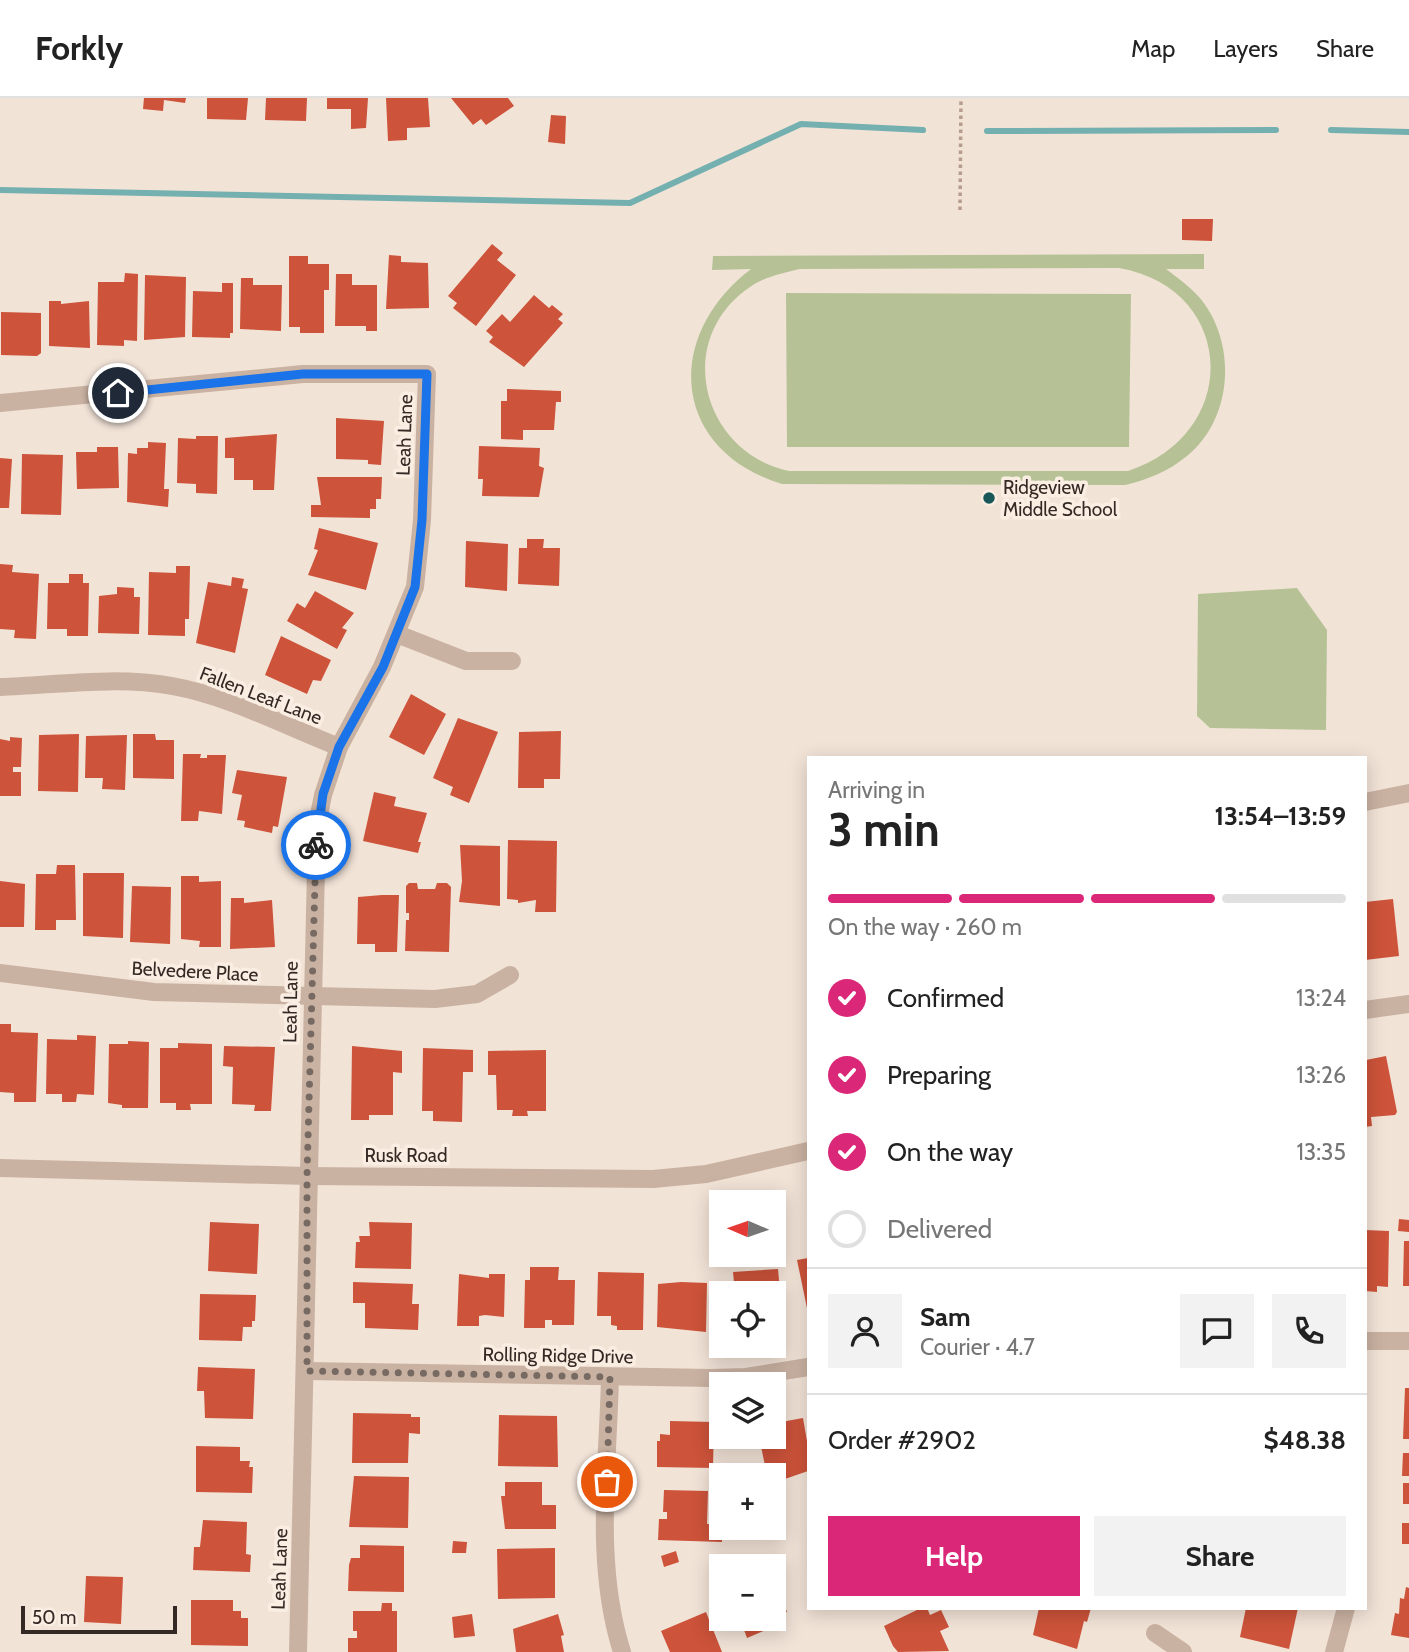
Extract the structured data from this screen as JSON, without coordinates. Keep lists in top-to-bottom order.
{
  "streets": {
    "street": [
      "Leah Lane",
      "Fallen Leaf Lane",
      "Belvedere Place",
      "Rusk Road",
      "Rolling Ridge Drive"
    ]
  },
  "crossings": [
    ["Leah Lane", "Fallen Leaf Lane"],
    ["Leah Lane", "Belvedere Place"],
    ["Leah Lane", "Rusk Road"],
    ["Leah Lane", "Rolling Ridge Drive"]
  ],
  "places": ["Ridgeview Middle School"],
  "scale_bar": "50 m",
  "north": "left",
  "page": {
    "header": "Forkly",
    "nav": ["Map", "Layers", "Share"],
    "heading": ["3 min", "Arriving in", "13:54–13:59"],
    "panel": [
      "Sam",
      "Courier · 4.7",
      "Order #2902",
      "$48.38"
    ],
    "bar": "On the way · 260 m",
    "list": [
      ["Confirmed", "13:24"],
      ["Preparing", "13:26"],
      ["On the way", "13:35"],
      "Delivered"
    ],
    "map_buttons": ["+", "−"],
    "buttons": ["Help", "Share"],
    "scale": "50 m"
  }
}
